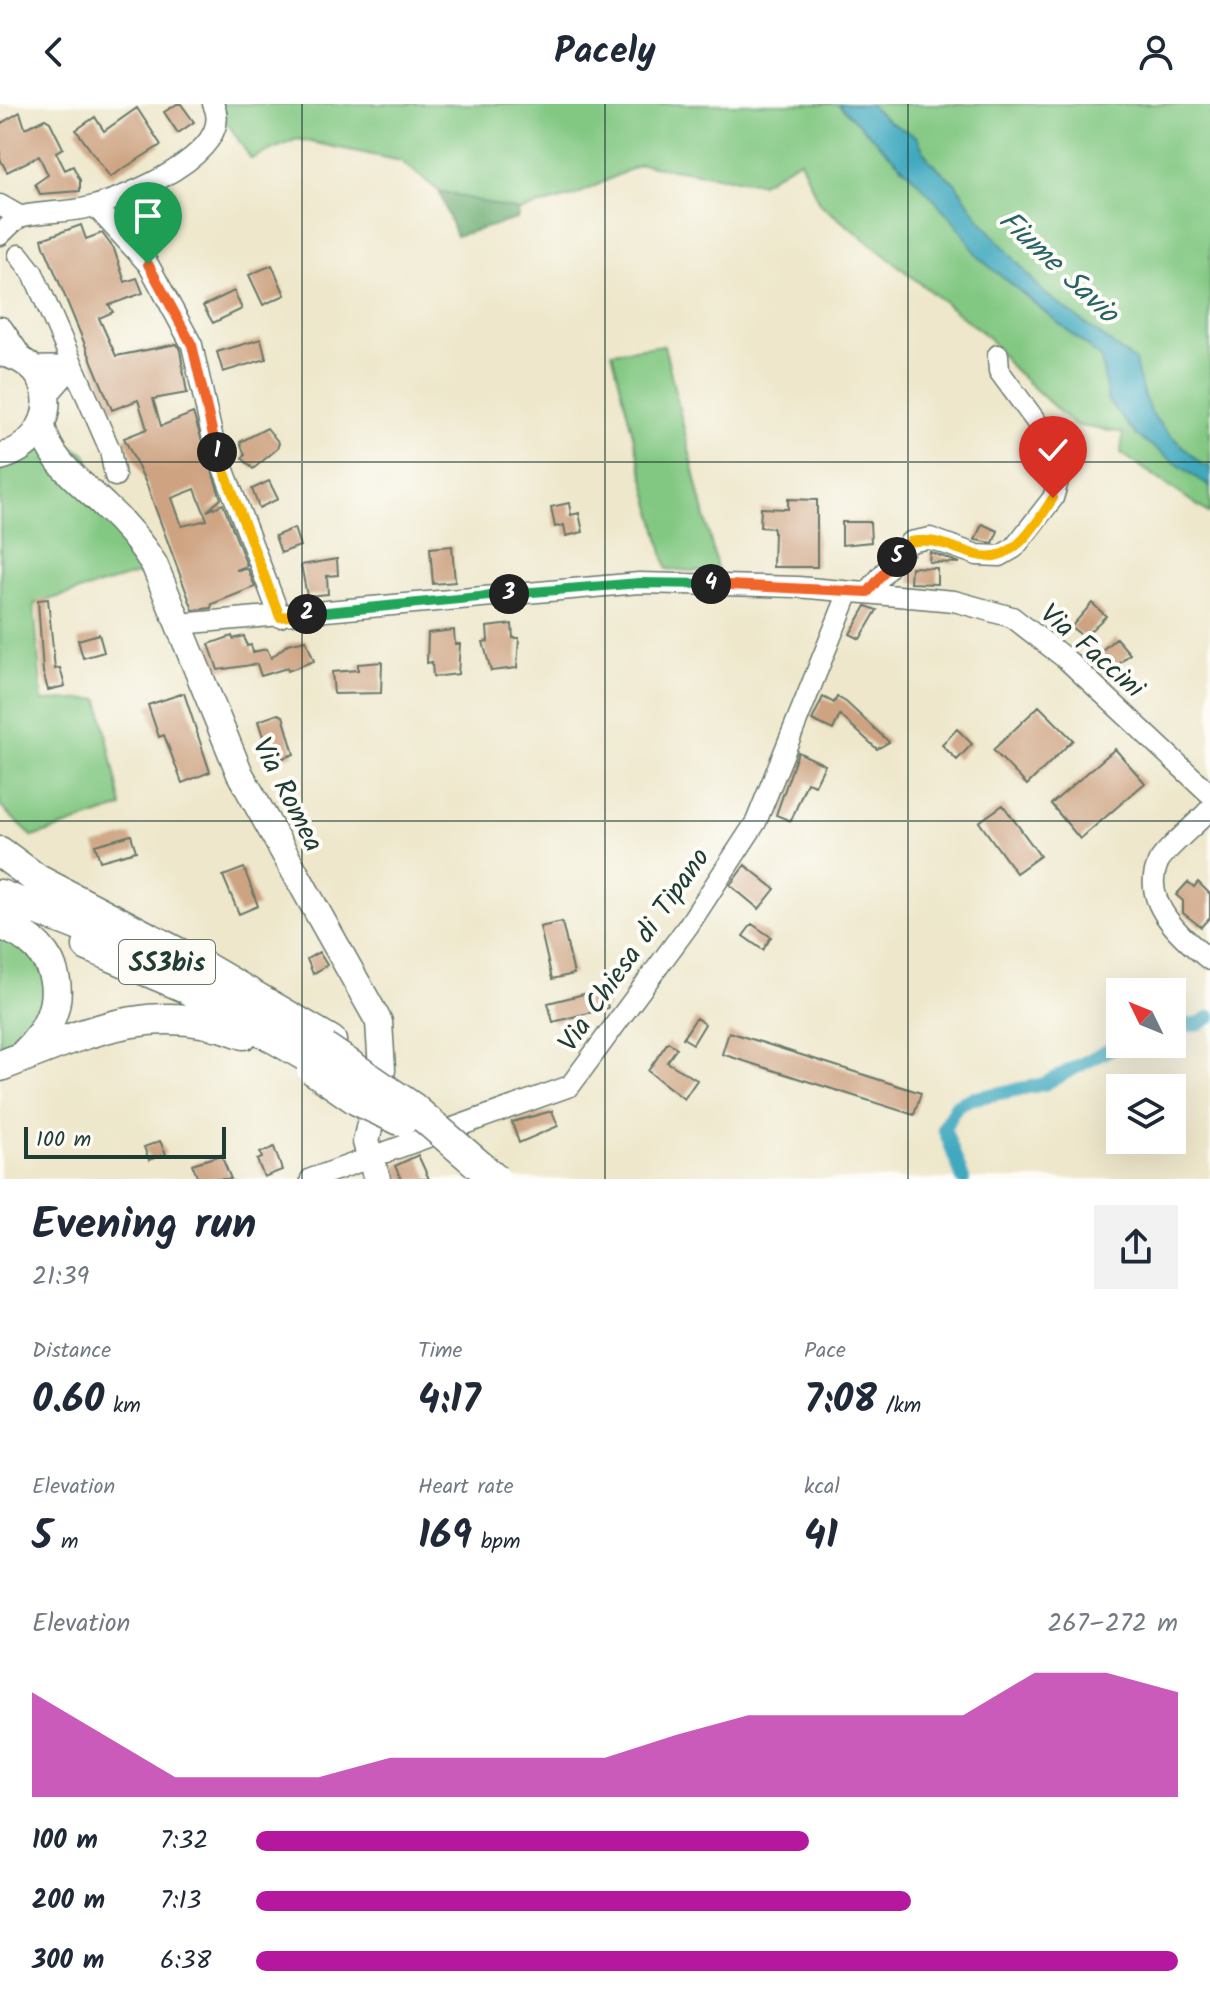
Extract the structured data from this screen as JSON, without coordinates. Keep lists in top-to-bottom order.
{
  "streets": {
    "highway": ["SS3bis"],
    "main road": ["Via Romea"],
    "street": ["Via Faccini", "Via Chiesa di Tipano"]
  },
  "crossings": [
    ["Via Faccini", "Via Romea"],
    ["Via Faccini", "Via Chiesa di Tipano"],
    ["Via Romea", "Via Chiesa di Tipano"]
  ],
  "water": ["Fiume Savio"],
  "scale_bar": "100 m",
  "north": "top left",
  "page": {
    "header": "Pacely",
    "pins": [
      "1",
      "5",
      "4",
      "3",
      "2"
    ],
    "scale": "100 m",
    "heading": ["Evening run", "21:39"],
    "stats": [
      ["Distance", "0.60 km"],
      ["Time", "4:17"],
      ["Pace", "7:08 /km"],
      ["Elevation", "5 m"],
      ["Heart rate", "169 bpm"],
      ["kcal", "41"]
    ],
    "chart": ["Elevation", "267–272 m"],
    "list": [
      {
        "name": "100 m",
        "note": "7:32"
      },
      {
        "name": "200 m",
        "note": "7:13"
      },
      {
        "name": "300 m",
        "note": "6:38"
      }
    ]
  }
}
